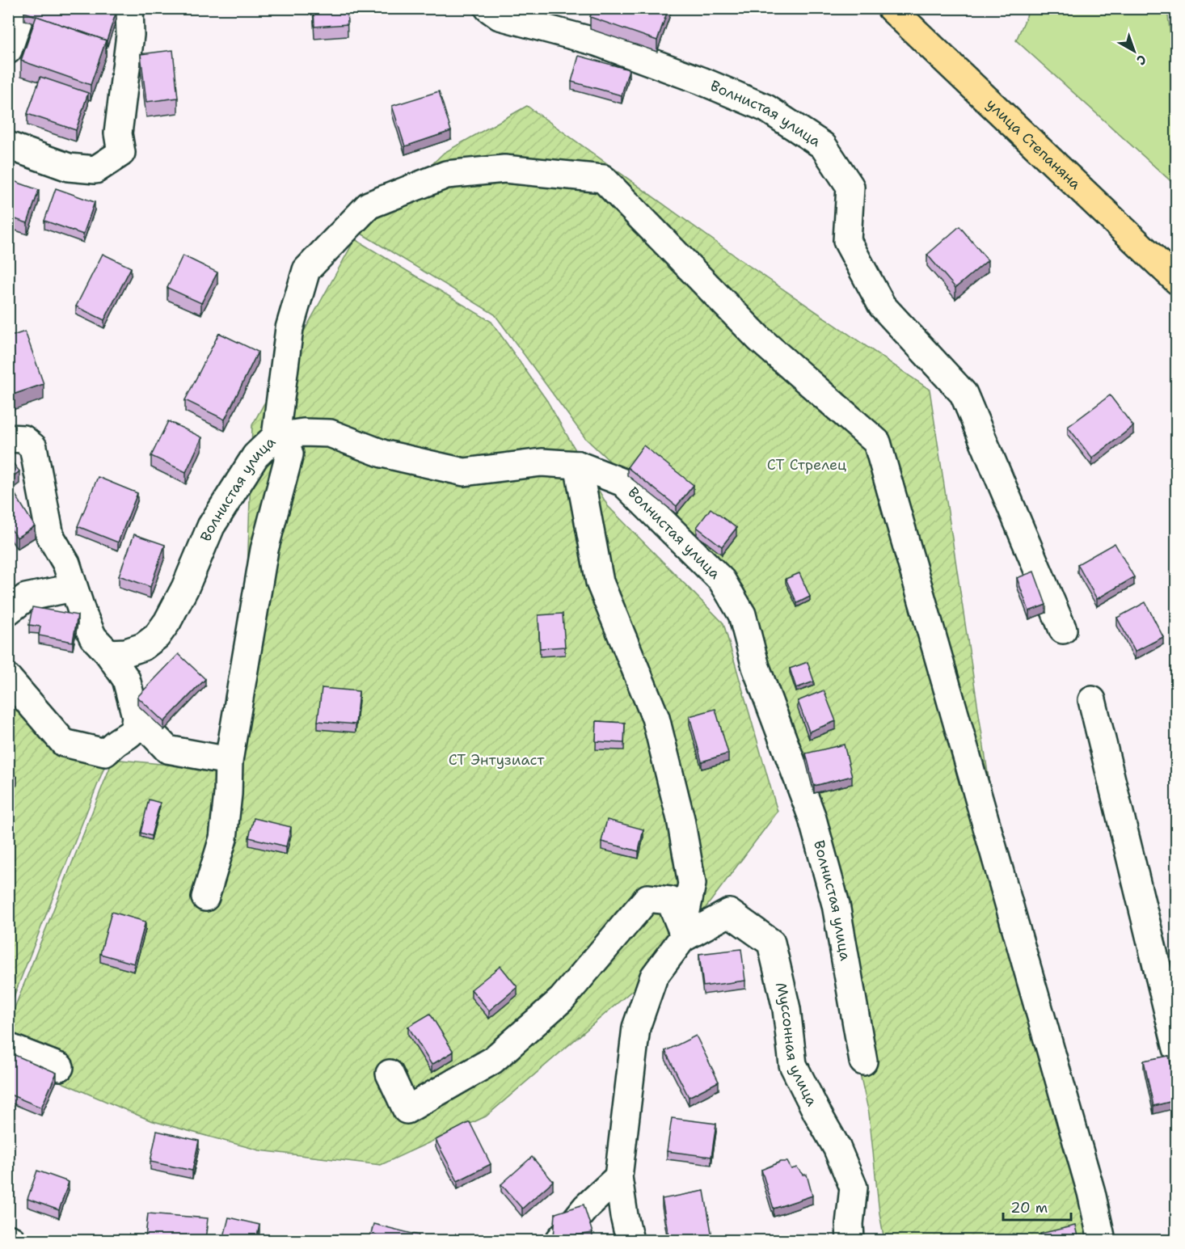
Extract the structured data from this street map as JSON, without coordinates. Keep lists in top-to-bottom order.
{
  "streets": {
    "main road": ["улица Степаняна"],
    "street": ["Волнистая улица", "Муссонная улица"]
  },
  "parks": ["СТ Стрелец", "СТ Энтузиаст"],
  "scale_bar": "20 m",
  "north": "bottom right"
}
